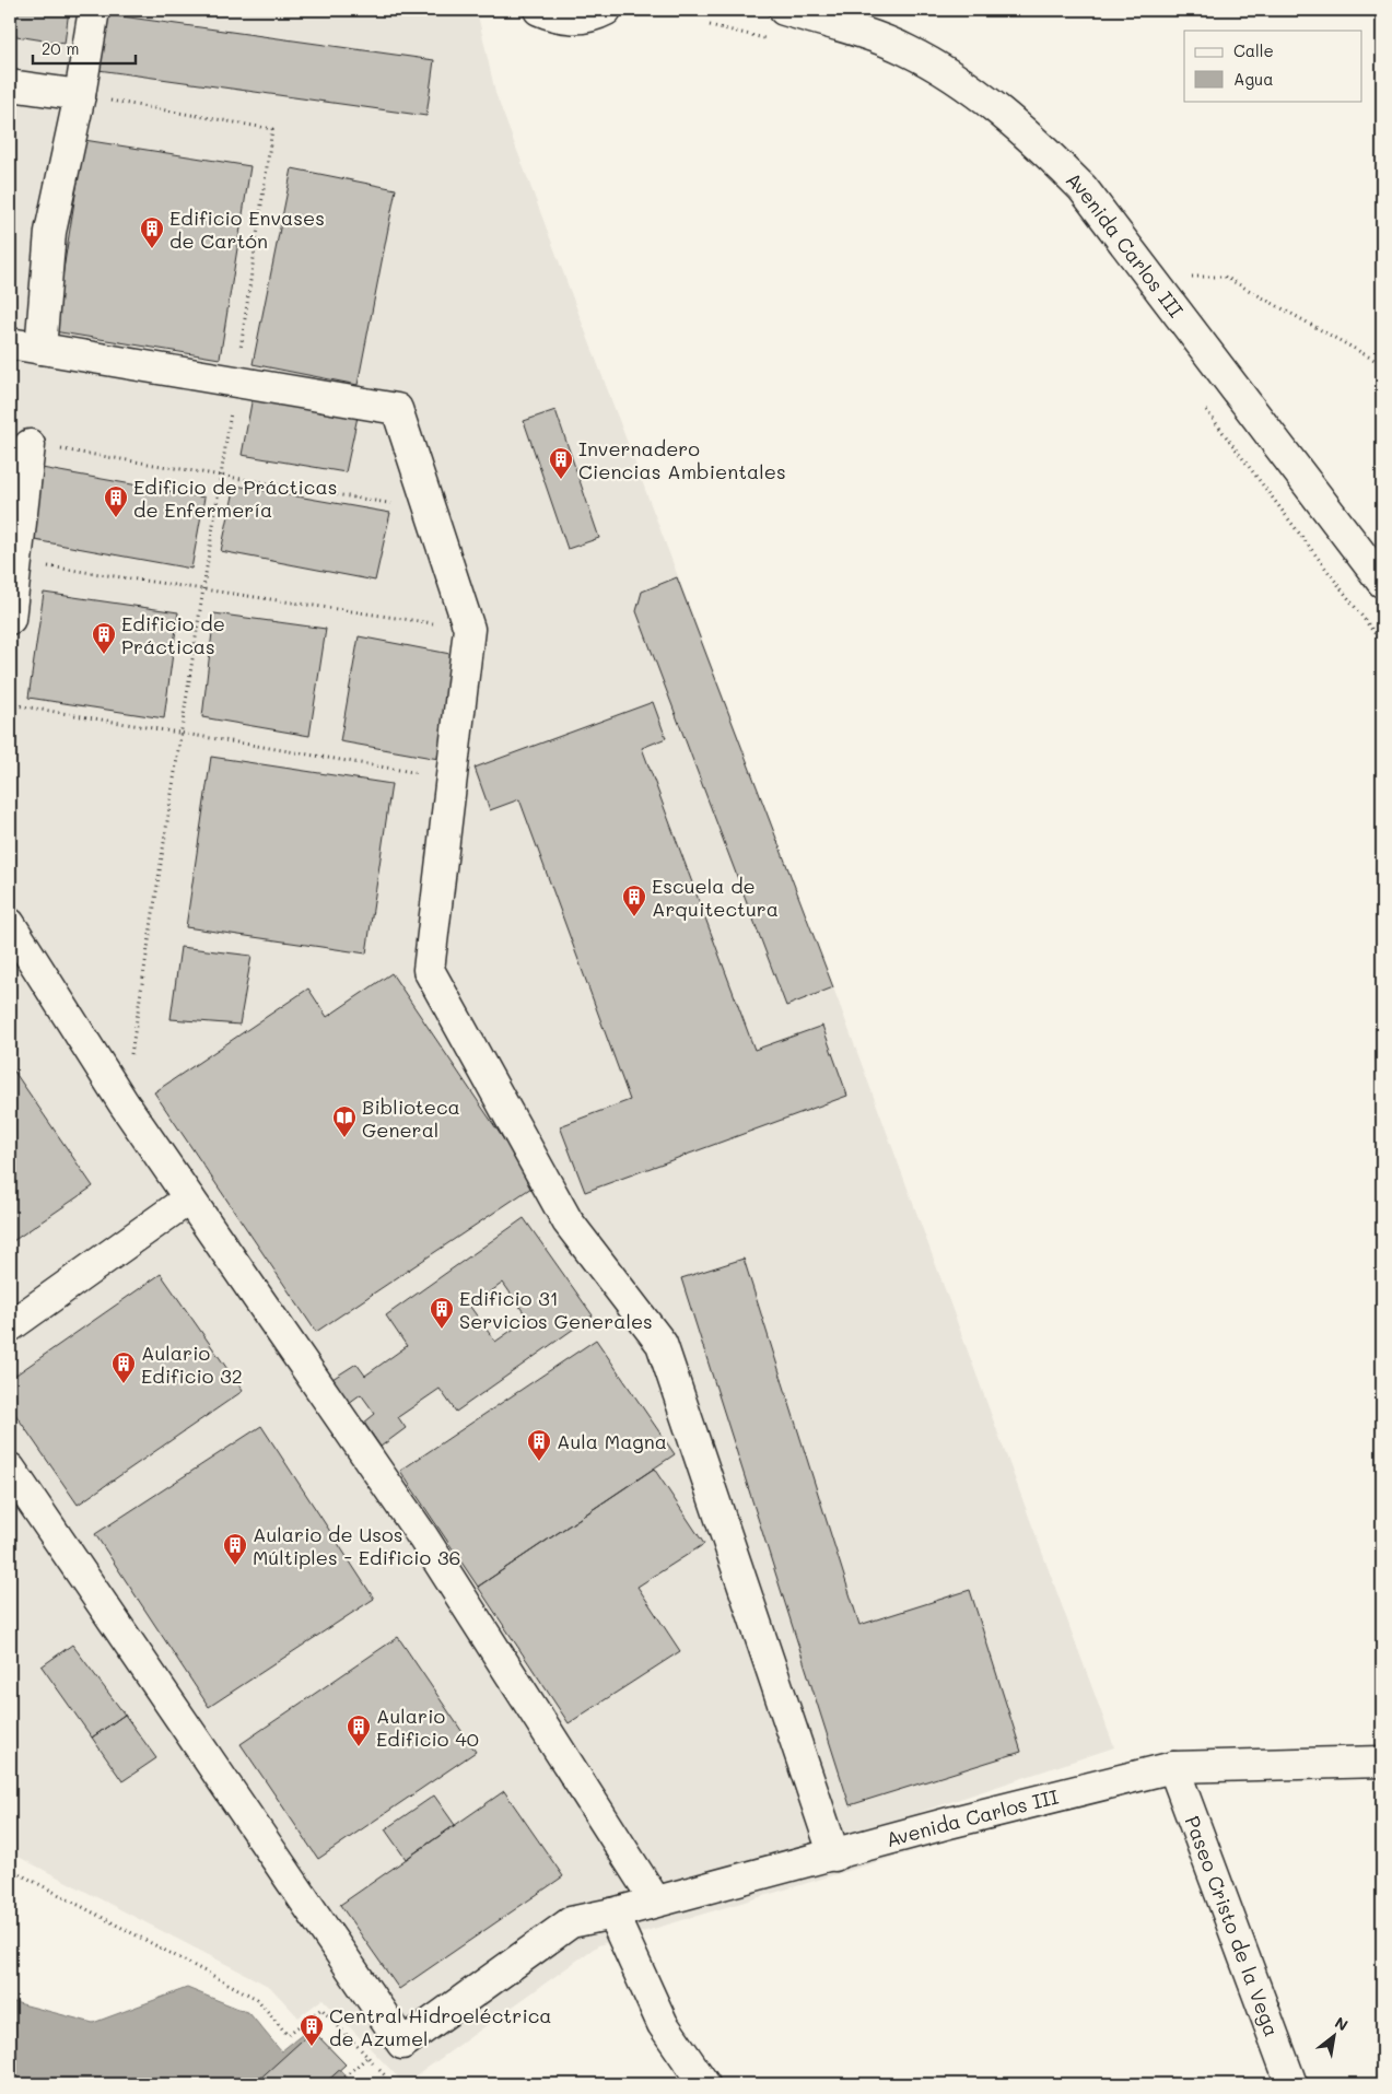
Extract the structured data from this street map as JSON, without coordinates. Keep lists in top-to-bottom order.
{
  "streets": {
    "street": ["Avenida Carlos III", "Paseo Cristo de la Vega"]
  },
  "crossings": [
    ["Avenida Carlos III", "Paseo Cristo de la Vega"]
  ],
  "places": {
    "building": [
      "Edificio Envases de Cartón",
      "Invernadero Ciencias Ambientales",
      "Edificio de Prácticas de Enfermería",
      "Edificio de Prácticas",
      "Escuela de Arquitectura",
      "Edificio 31 Servicios Generales",
      "Aulario Edificio 32",
      "Aula Magna",
      "Aulario de Usos Múltiples - Edificio 36",
      "Aulario Edificio 40",
      "Central Hidroeléctrica de Azumel"
    ],
    "library": ["Biblioteca General"]
  },
  "legend": ["Calle", "Agua"],
  "scale_bar": "20 m",
  "north": "top right"
}
